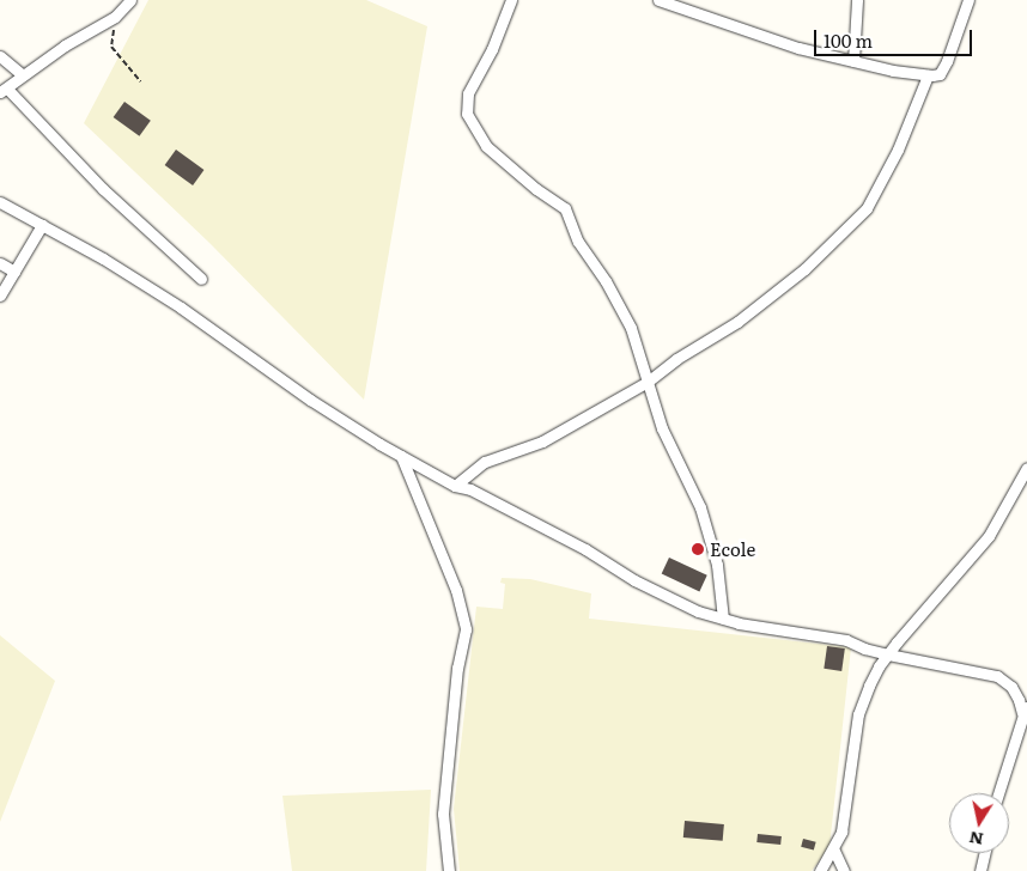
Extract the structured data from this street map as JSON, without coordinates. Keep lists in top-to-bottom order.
{
  "places": ["Ecole"],
  "scale_bar": "100 m",
  "north": "bottom"
}
